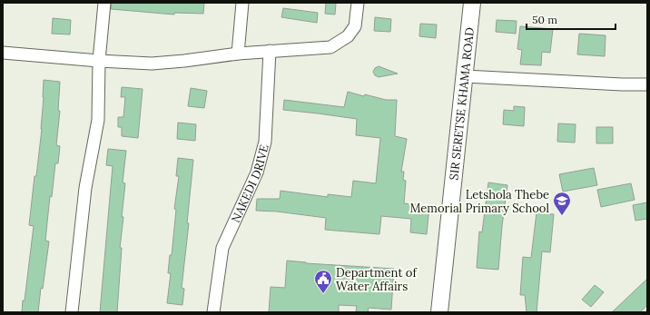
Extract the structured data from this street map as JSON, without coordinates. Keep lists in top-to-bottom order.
{
  "streets": {
    "main road": ["SIR SERETSE KHAMA ROAD"],
    "street": ["NAKEDI DRIVE"]
  },
  "places": {
    "school or university": ["Letshola Thebe Memorial Primary School"],
    "public building": ["Department of Water Affairs"]
  },
  "scale_bar": "50 m"
}
